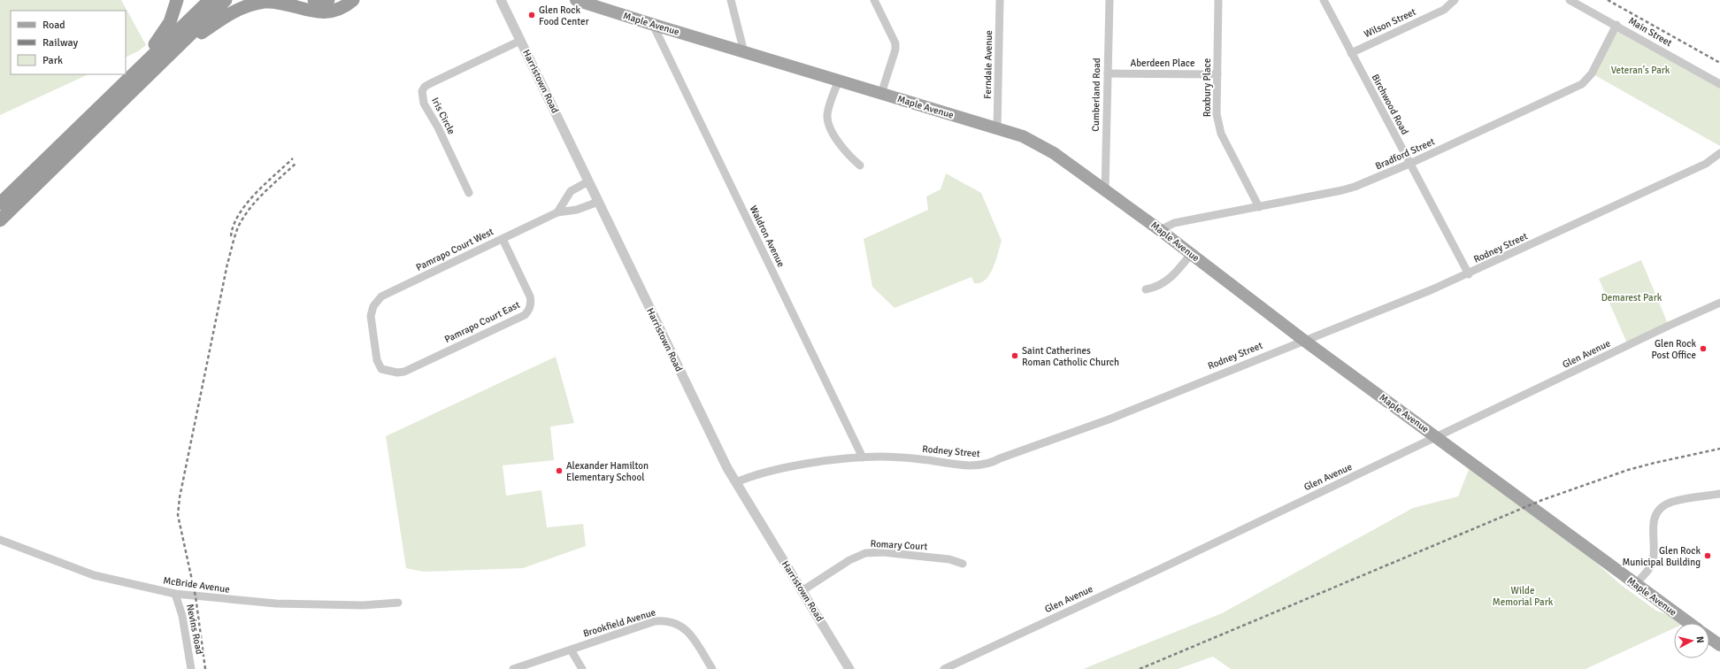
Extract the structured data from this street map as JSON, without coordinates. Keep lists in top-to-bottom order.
{
  "streets": {
    "main road": ["Maple Avenue"],
    "street": [
      "Wilson Street",
      "Main Street",
      "Aberdeen Place",
      "Ferndale Avenue",
      "Harristown Road",
      "Roxbury Place",
      "Cumberland Road",
      "Birchwood Road",
      "Iris Circle",
      "Bradford Street",
      "Waldron Avenue",
      "Rodney Street",
      "Pamrapo Court West",
      "Pamrapo Court East",
      "Glen Avenue",
      "Romary Court",
      "McBride Avenue",
      "Brookfield Avenue",
      "Nevins Road"
    ]
  },
  "crossings": [
    ["Wilson Street", "Birchwood Road"],
    ["Maple Avenue", "Ferndale Avenue"],
    ["Maple Avenue", "Cumberland Road"],
    ["Maple Avenue", "Bradford Street"],
    ["Maple Avenue", "Waldron Avenue"],
    ["Maple Avenue", "Rodney Street"],
    ["Maple Avenue", "Glen Avenue"],
    ["Main Street", "Bradford Street"],
    ["Aberdeen Place", "Roxbury Place"],
    ["Aberdeen Place", "Cumberland Road"],
    ["Harristown Road", "Iris Circle"],
    ["Harristown Road", "Rodney Street"],
    ["Harristown Road", "Romary Court"],
    ["Roxbury Place", "Bradford Street"],
    ["Birchwood Road", "Bradford Street"],
    ["Birchwood Road", "Rodney Street"],
    ["Waldron Avenue", "Rodney Street"],
    ["Pamrapo Court West", "Pamrapo Court East"],
    ["McBride Avenue", "Nevins Road"]
  ],
  "parks": ["Veteran's Park", "Demarest Park", "Wilde Memorial Park"],
  "places": [
    "Glen Rock Food Center",
    "Glen Rock Post Office",
    "Saint Catherines Roman Catholic Church",
    "Alexander Hamilton Elementary School",
    "Glen Rock Municipal Building"
  ],
  "legend": ["Road", "Railway", "Park"],
  "north": "right"
}
